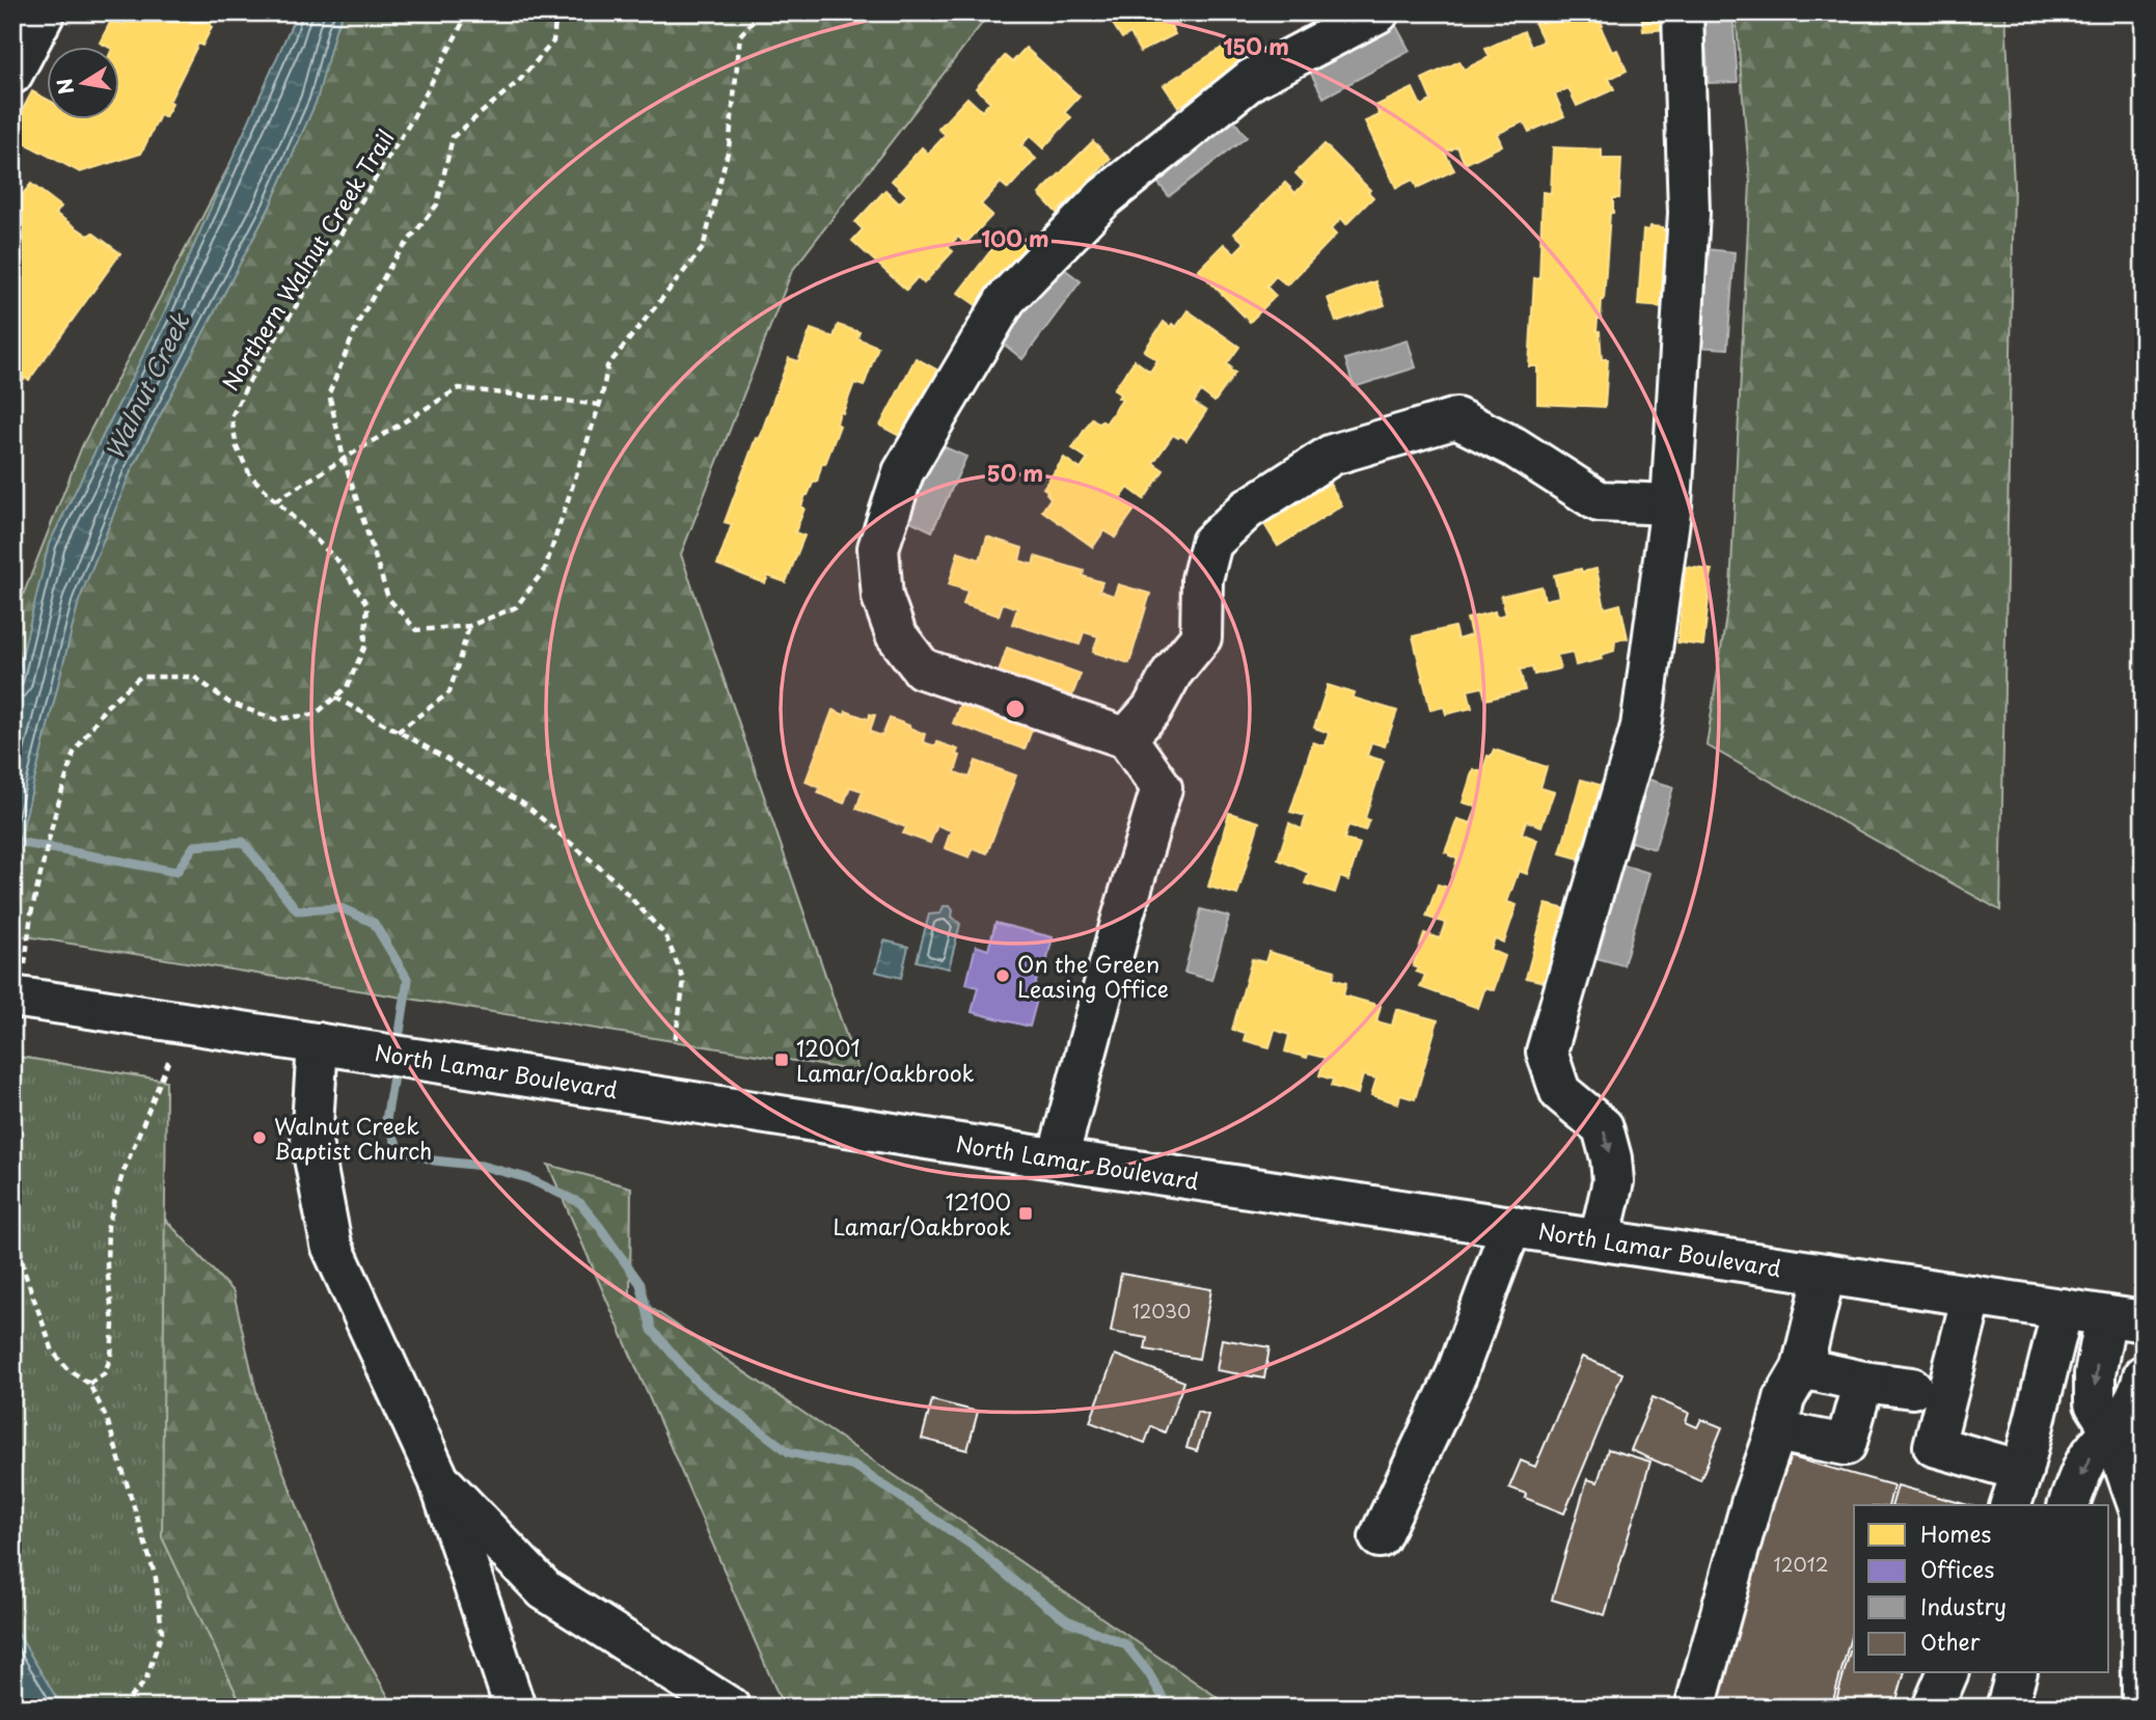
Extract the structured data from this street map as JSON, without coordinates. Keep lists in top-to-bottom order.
{
  "streets": {
    "main road": ["North Lamar Boulevard"],
    "path": ["Northern Walnut Creek Trail"]
  },
  "water": ["Walnut Creek"],
  "places": {
    "other": ["On the Green Leasing Office", "Walnut Creek Baptist Church"],
    "transit": ["12001 Lamar/Oakbrook", "12100 Lamar/Oakbrook"]
  },
  "house_numbers": ["12030", "12012"],
  "legend": [
    "Homes",
    "Offices",
    "Industry",
    "Other"
  ],
  "north": "left",
  "rings": ["150 m", "100 m", "50 m"]
}
